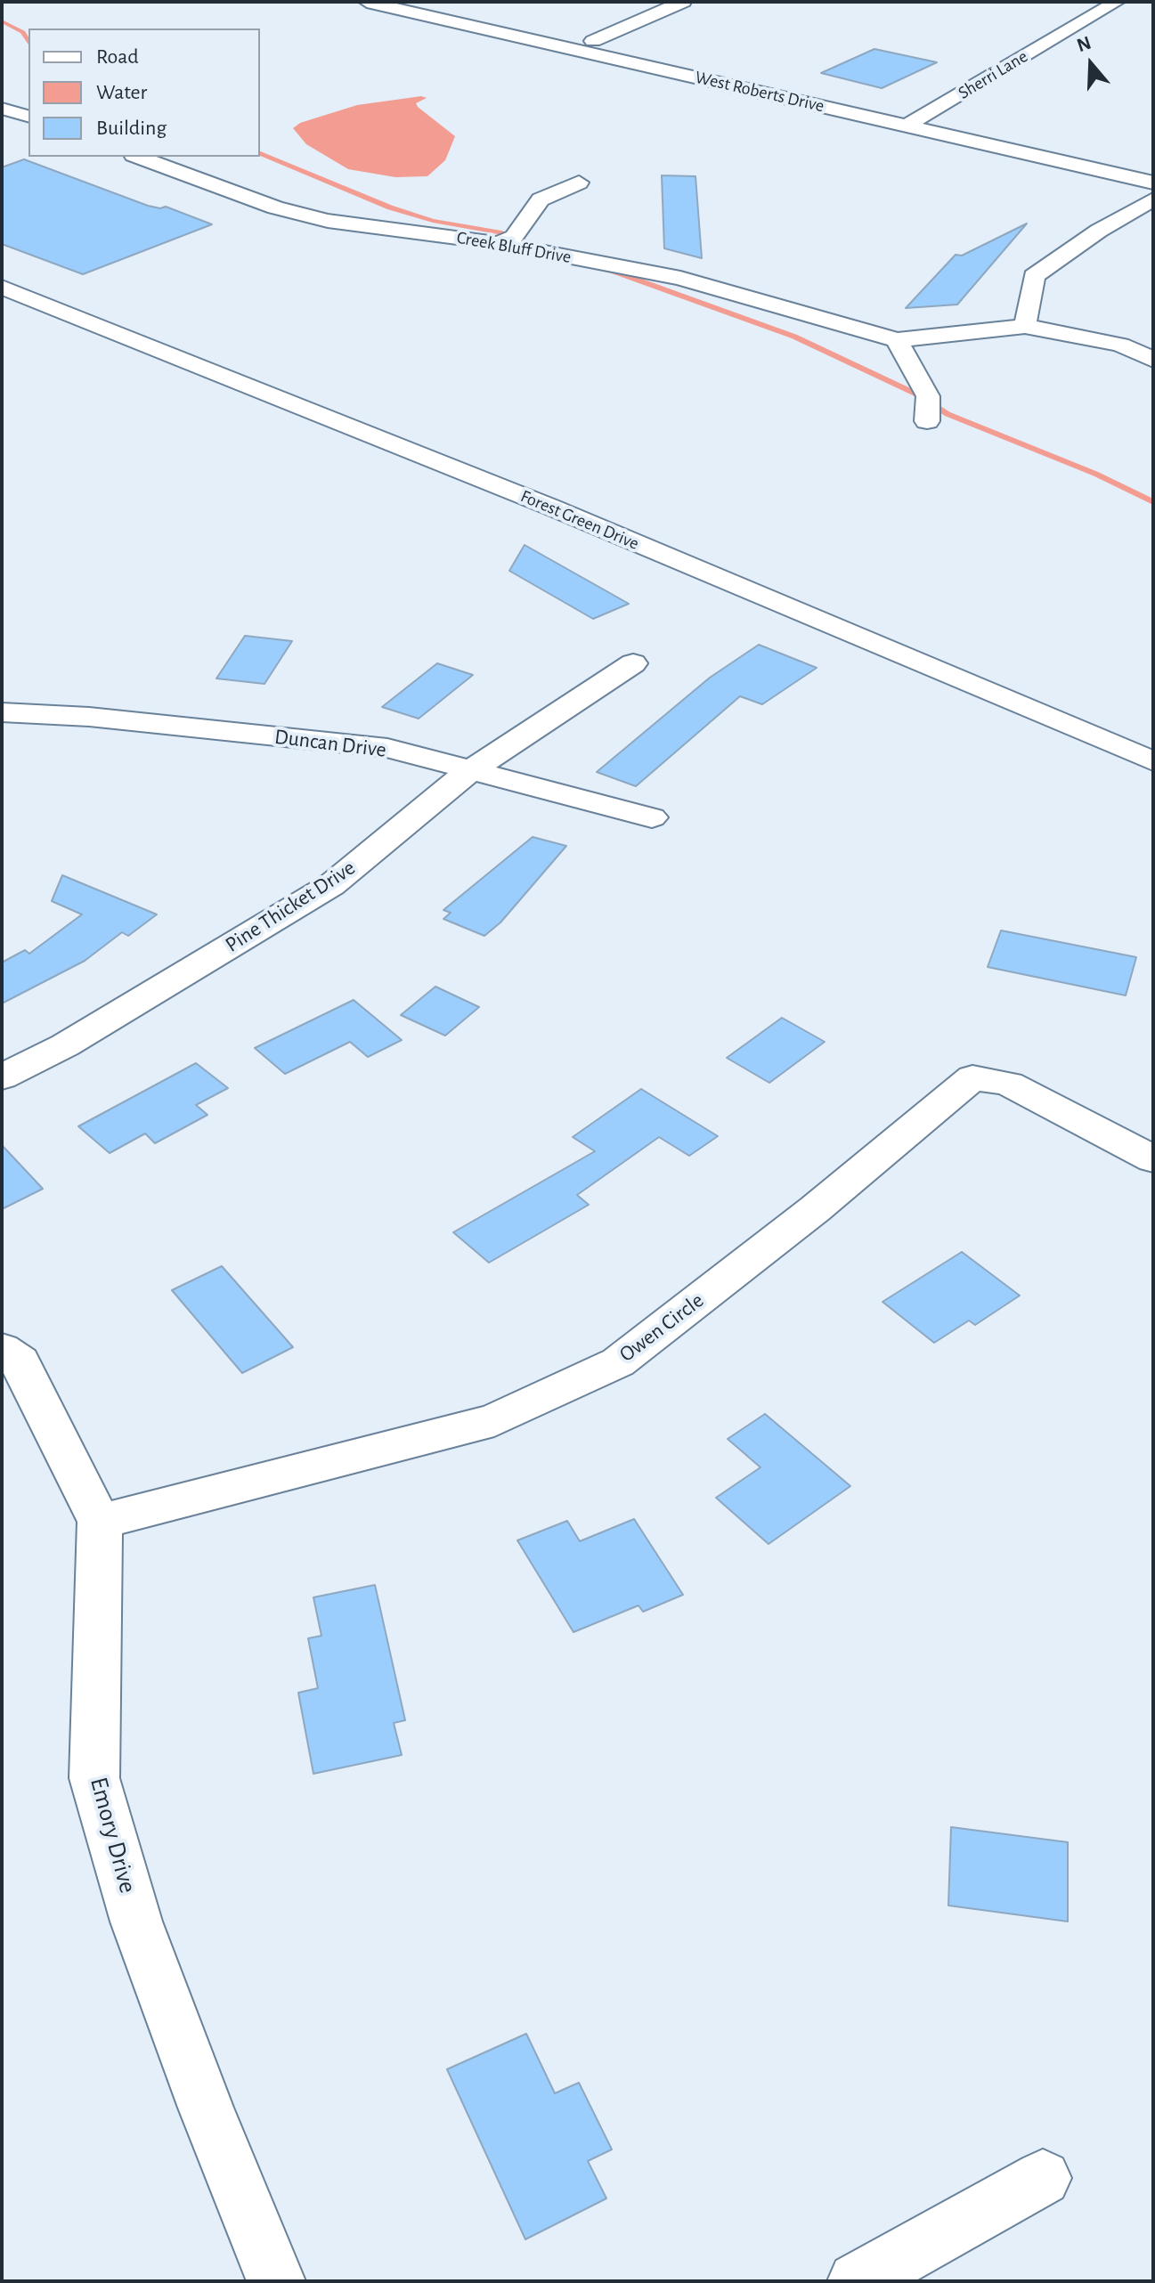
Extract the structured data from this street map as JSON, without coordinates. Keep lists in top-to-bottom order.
{
  "streets": {
    "street": [
      "Sherri Lane",
      "West Roberts Drive",
      "Creek Bluff Drive",
      "Forest Green Drive",
      "Duncan Drive",
      "Pine Thicket Drive",
      "Owen Circle",
      "Emory Drive"
    ]
  },
  "crossings": [
    ["Sherri Lane", "West Roberts Drive"],
    ["Duncan Drive", "Pine Thicket Drive"],
    ["Owen Circle", "Emory Drive"]
  ],
  "legend": ["Road", "Water", "Building"],
  "north": "top"
}
